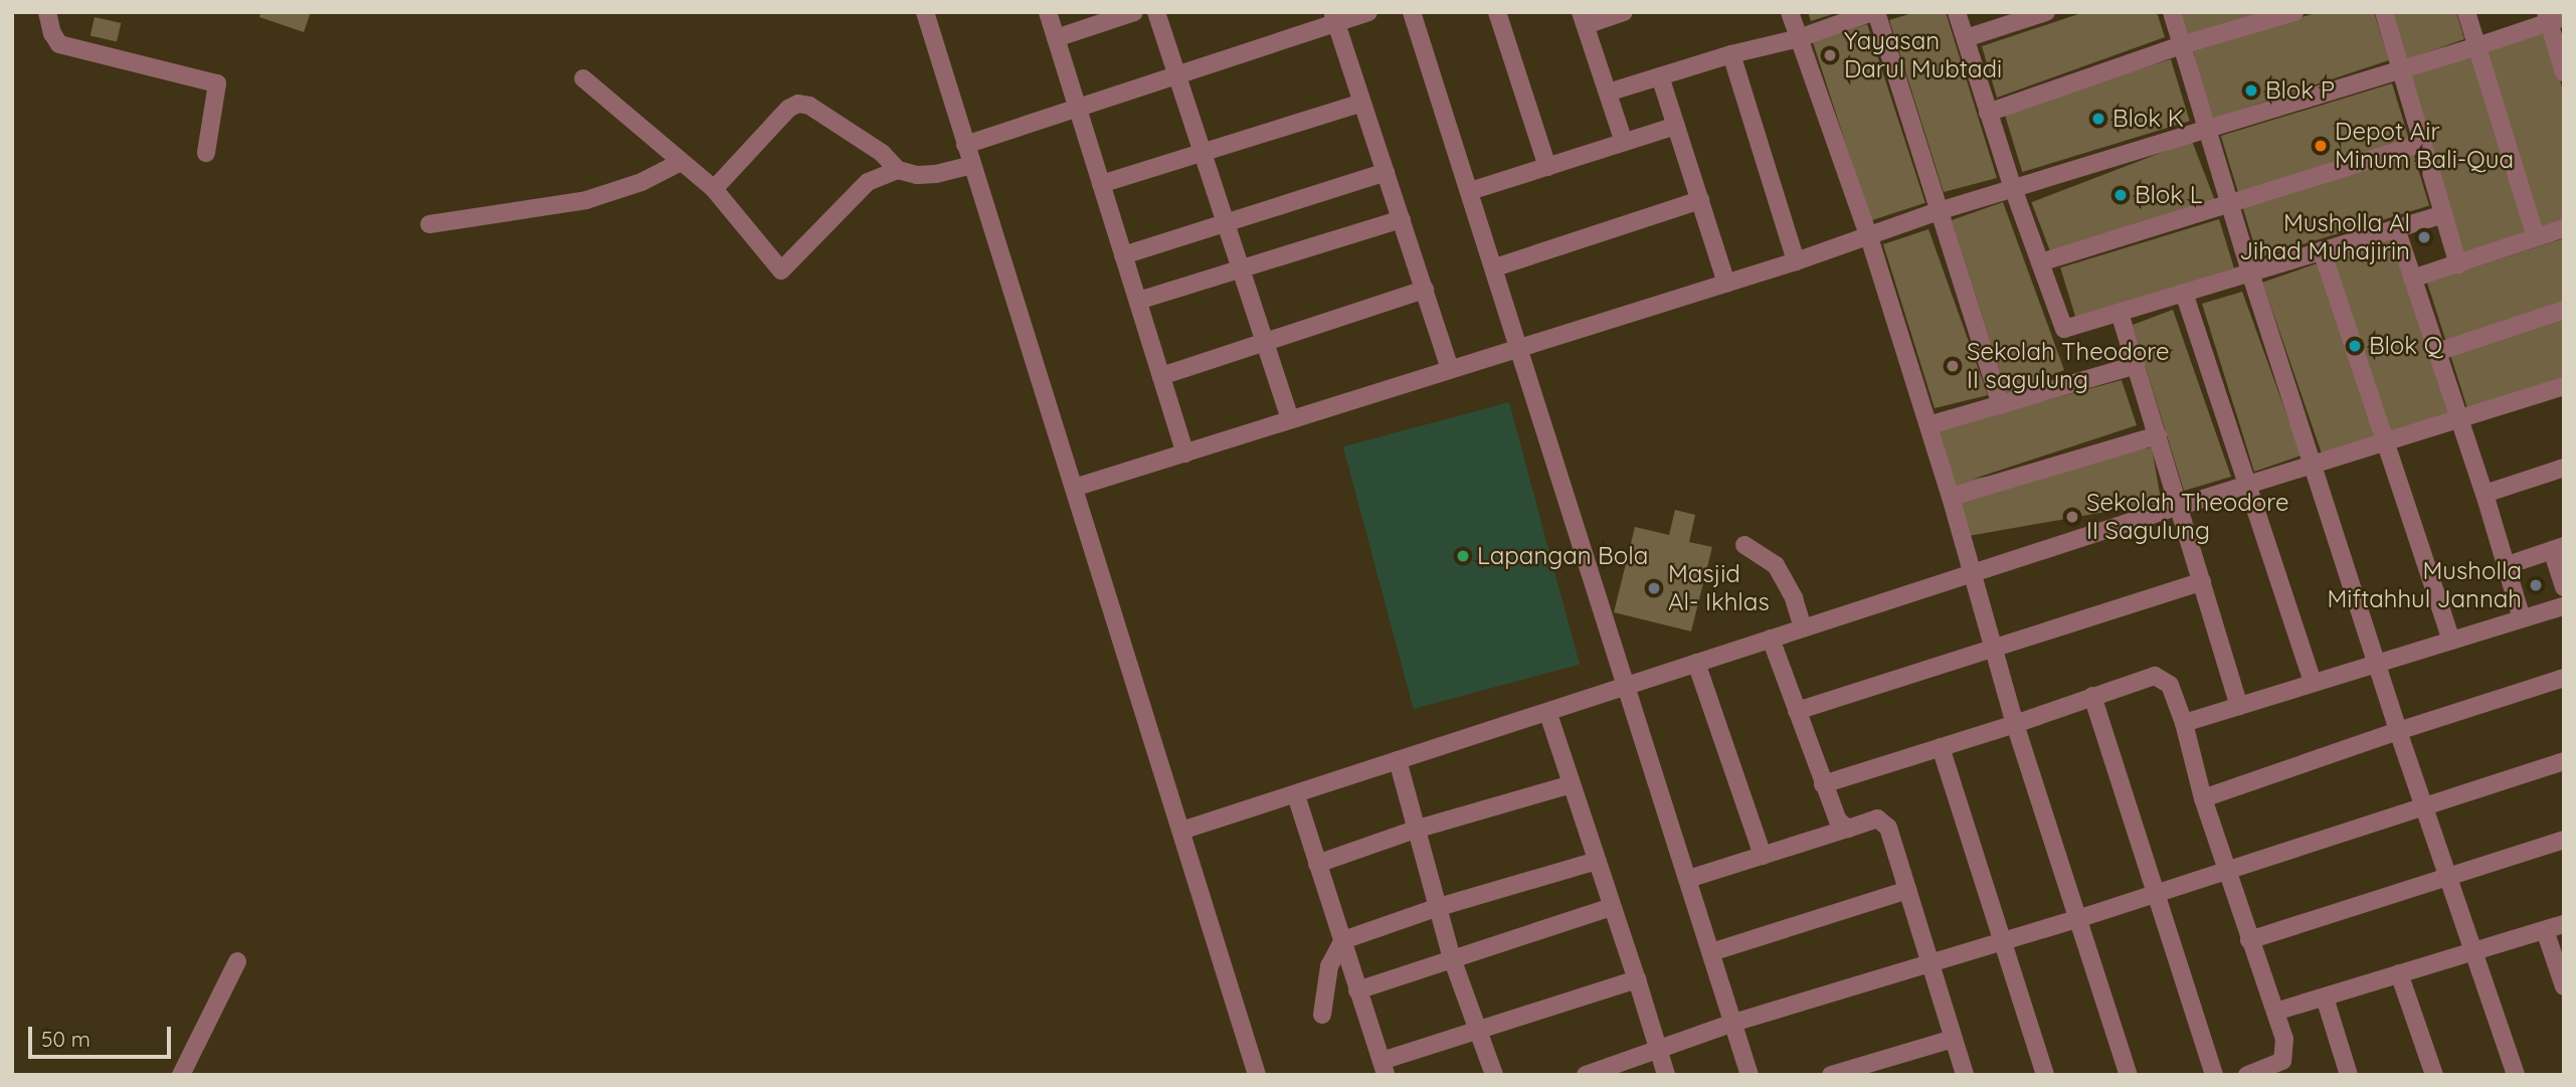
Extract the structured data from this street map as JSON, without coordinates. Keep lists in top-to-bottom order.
{
  "places": [
    "Yayasan Darul Mubtadi",
    "Blok P",
    "Blok K",
    "Depot Air Minum Bali-Qua",
    "Blok L",
    "Musholla Al Jihad Muhajirin",
    "Blok Q",
    "Sekolah Theodore II sagulung",
    "Sekolah Theodore II Sagulung",
    "Lapangan Bola",
    "Musholla Miftahhul Jannah",
    "Masjid Al- Ikhlas"
  ],
  "scale_bar": "50 m"
}
